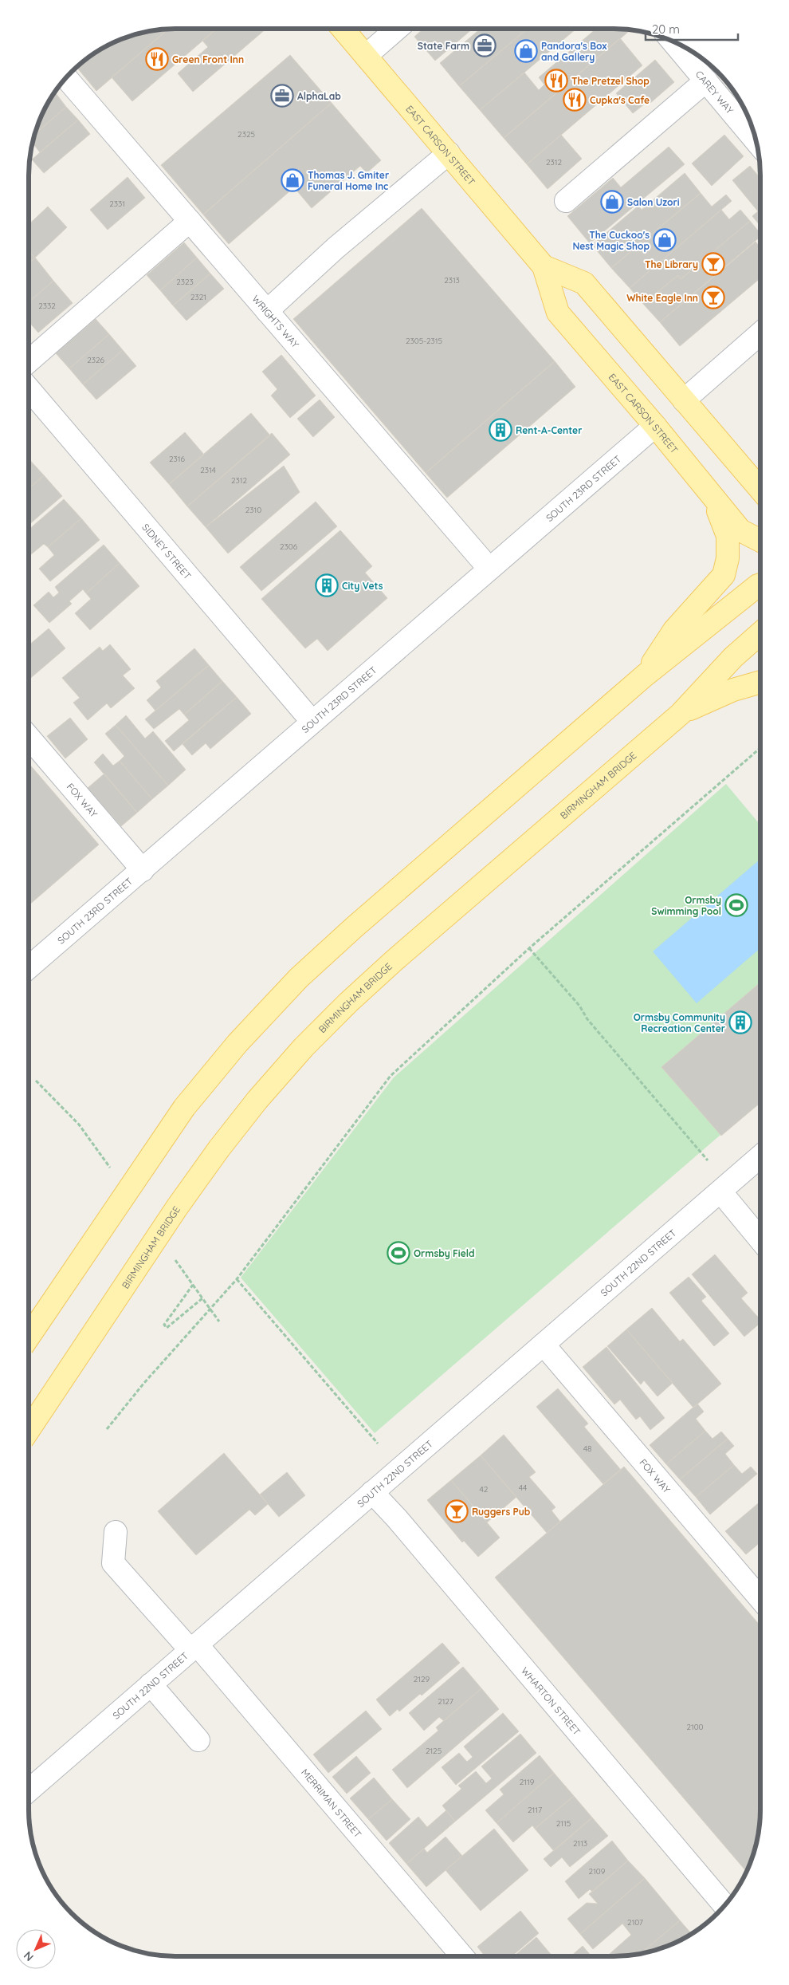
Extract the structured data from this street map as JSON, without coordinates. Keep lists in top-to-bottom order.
{
  "streets": {
    "main road": ["EAST CARSON STREET", "BIRMINGHAM BRIDGE"],
    "street": [
      "CAREY WAY",
      "WRIGHTS WAY",
      "SOUTH 23RD STREET",
      "SIDNEY STREET",
      "FOX WAY",
      "SOUTH 22ND STREET",
      "WHARTON STREET",
      "MERRIMAN STREET"
    ]
  },
  "crossings": [
    ["EAST CARSON STREET", "SOUTH 23RD STREET"],
    ["WRIGHTS WAY", "SOUTH 23RD STREET"],
    ["SOUTH 23RD STREET", "SIDNEY STREET"],
    ["SOUTH 23RD STREET", "FOX WAY"],
    ["FOX WAY", "SOUTH 22ND STREET"],
    ["SOUTH 22ND STREET", "WHARTON STREET"],
    ["SOUTH 22ND STREET", "MERRIMAN STREET"]
  ],
  "places": {
    "office": ["State Farm", "AlphaLab"],
    "shop": [
      "Pandora's Box and Gallery",
      "Thomas J. Gmiter Funeral Home Inc",
      "Salon Uzori",
      "The Cuckoo's Nest Magic Shop"
    ],
    "restaurant": ["Green Front Inn", "The Pretzel Shop", "Cupka's Cafe"],
    "bar": ["The Library", "White Eagle Inn", "Ruggers Pub"],
    "building": ["Rent-A-Center", "City Vets", "Ormsby Community Recreation Center"],
    "sports": ["Ormsby Swimming Pool", "Ormsby Field"]
  },
  "house_numbers": [
    "2325",
    "2312",
    "2331",
    "2313",
    "2323",
    "2321",
    "2332",
    "2305-2315",
    "2326",
    "2316",
    "2314",
    "2312",
    "2310",
    "2306",
    "48",
    "44",
    "42",
    "2129",
    "2127",
    "2100",
    "2125",
    "2119",
    "2117",
    "2115",
    "2113",
    "2109",
    "2107"
  ],
  "scale_bar": "20 m",
  "north": "bottom left"
}
